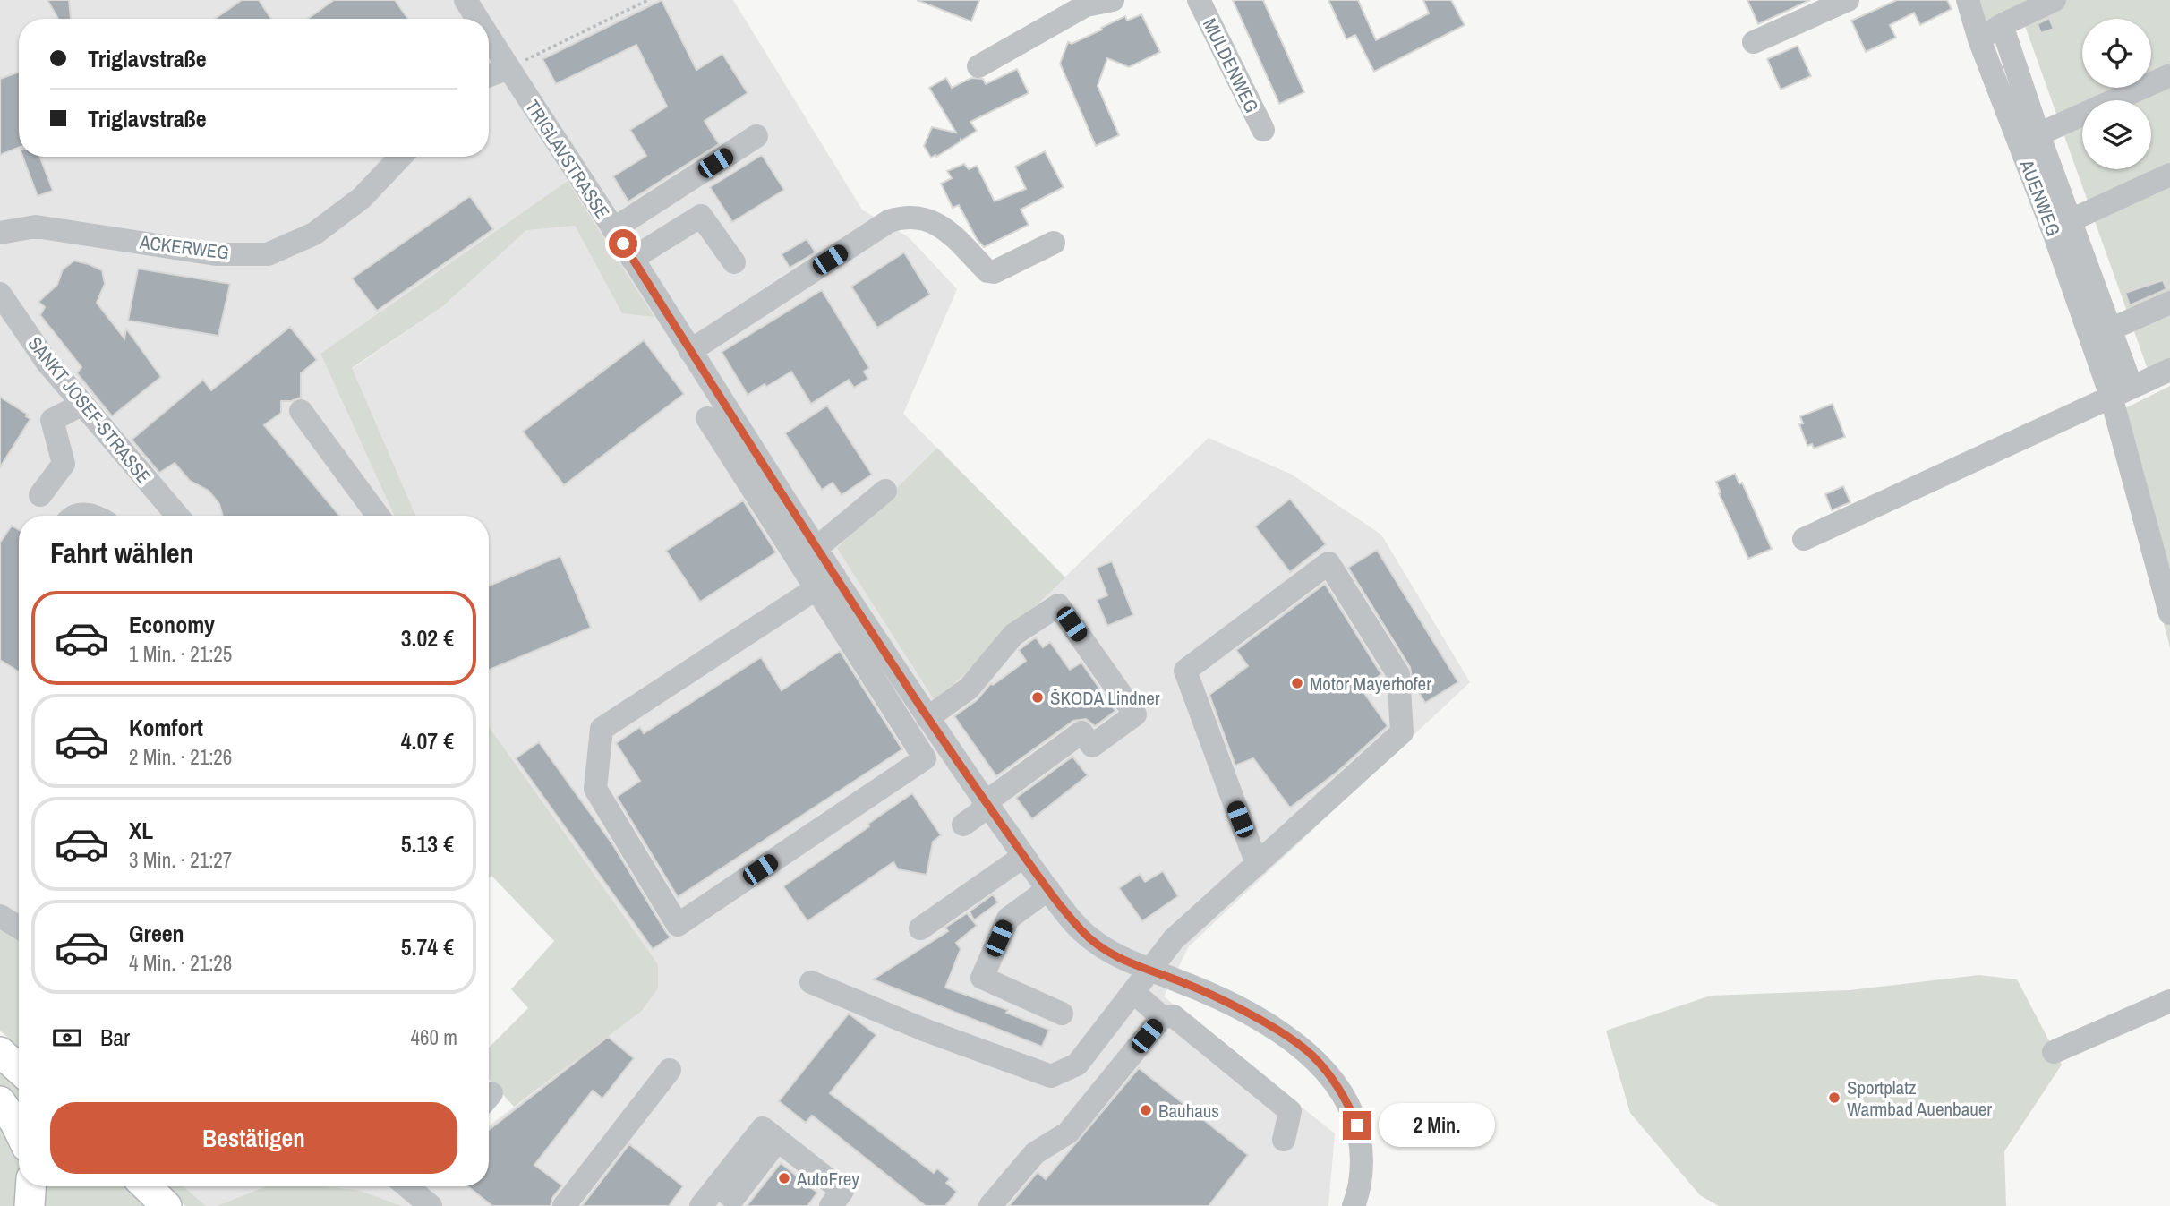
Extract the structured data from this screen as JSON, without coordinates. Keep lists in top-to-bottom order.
{
  "streets": {
    "street": [
      "MULDENWEG",
      "TRIGLAVSTRASSE",
      "AUENWEG",
      "ACKERWEG",
      "SANKT JOSEF-STRASSE"
    ]
  },
  "places": [
    "Motor Mayerhofer",
    "ŠKODA Lindner",
    "Sportplatz Warmbad Auenbauer",
    "Bauhaus",
    "AutoFrey"
  ],
  "page": {
    "banner": ["Triglavstraße", "Triglavstraße"],
    "heading": "Fahrt wählen",
    "list": [
      {
        "name": "Economy",
        "note": "1 Min. · 21:25",
        "value": "3.02 €"
      },
      {
        "name": "Komfort",
        "note": "2 Min. · 21:26",
        "value": "4.07 €"
      },
      {
        "name": "XL",
        "note": "3 Min. · 21:27",
        "value": "5.13 €"
      },
      {
        "name": "Green",
        "note": "4 Min. · 21:28",
        "value": "5.74 €"
      }
    ],
    "pay": ["Bar", "460 m"],
    "buttons": "Bestätigen",
    "bubble": "2 Min."
  }
}
